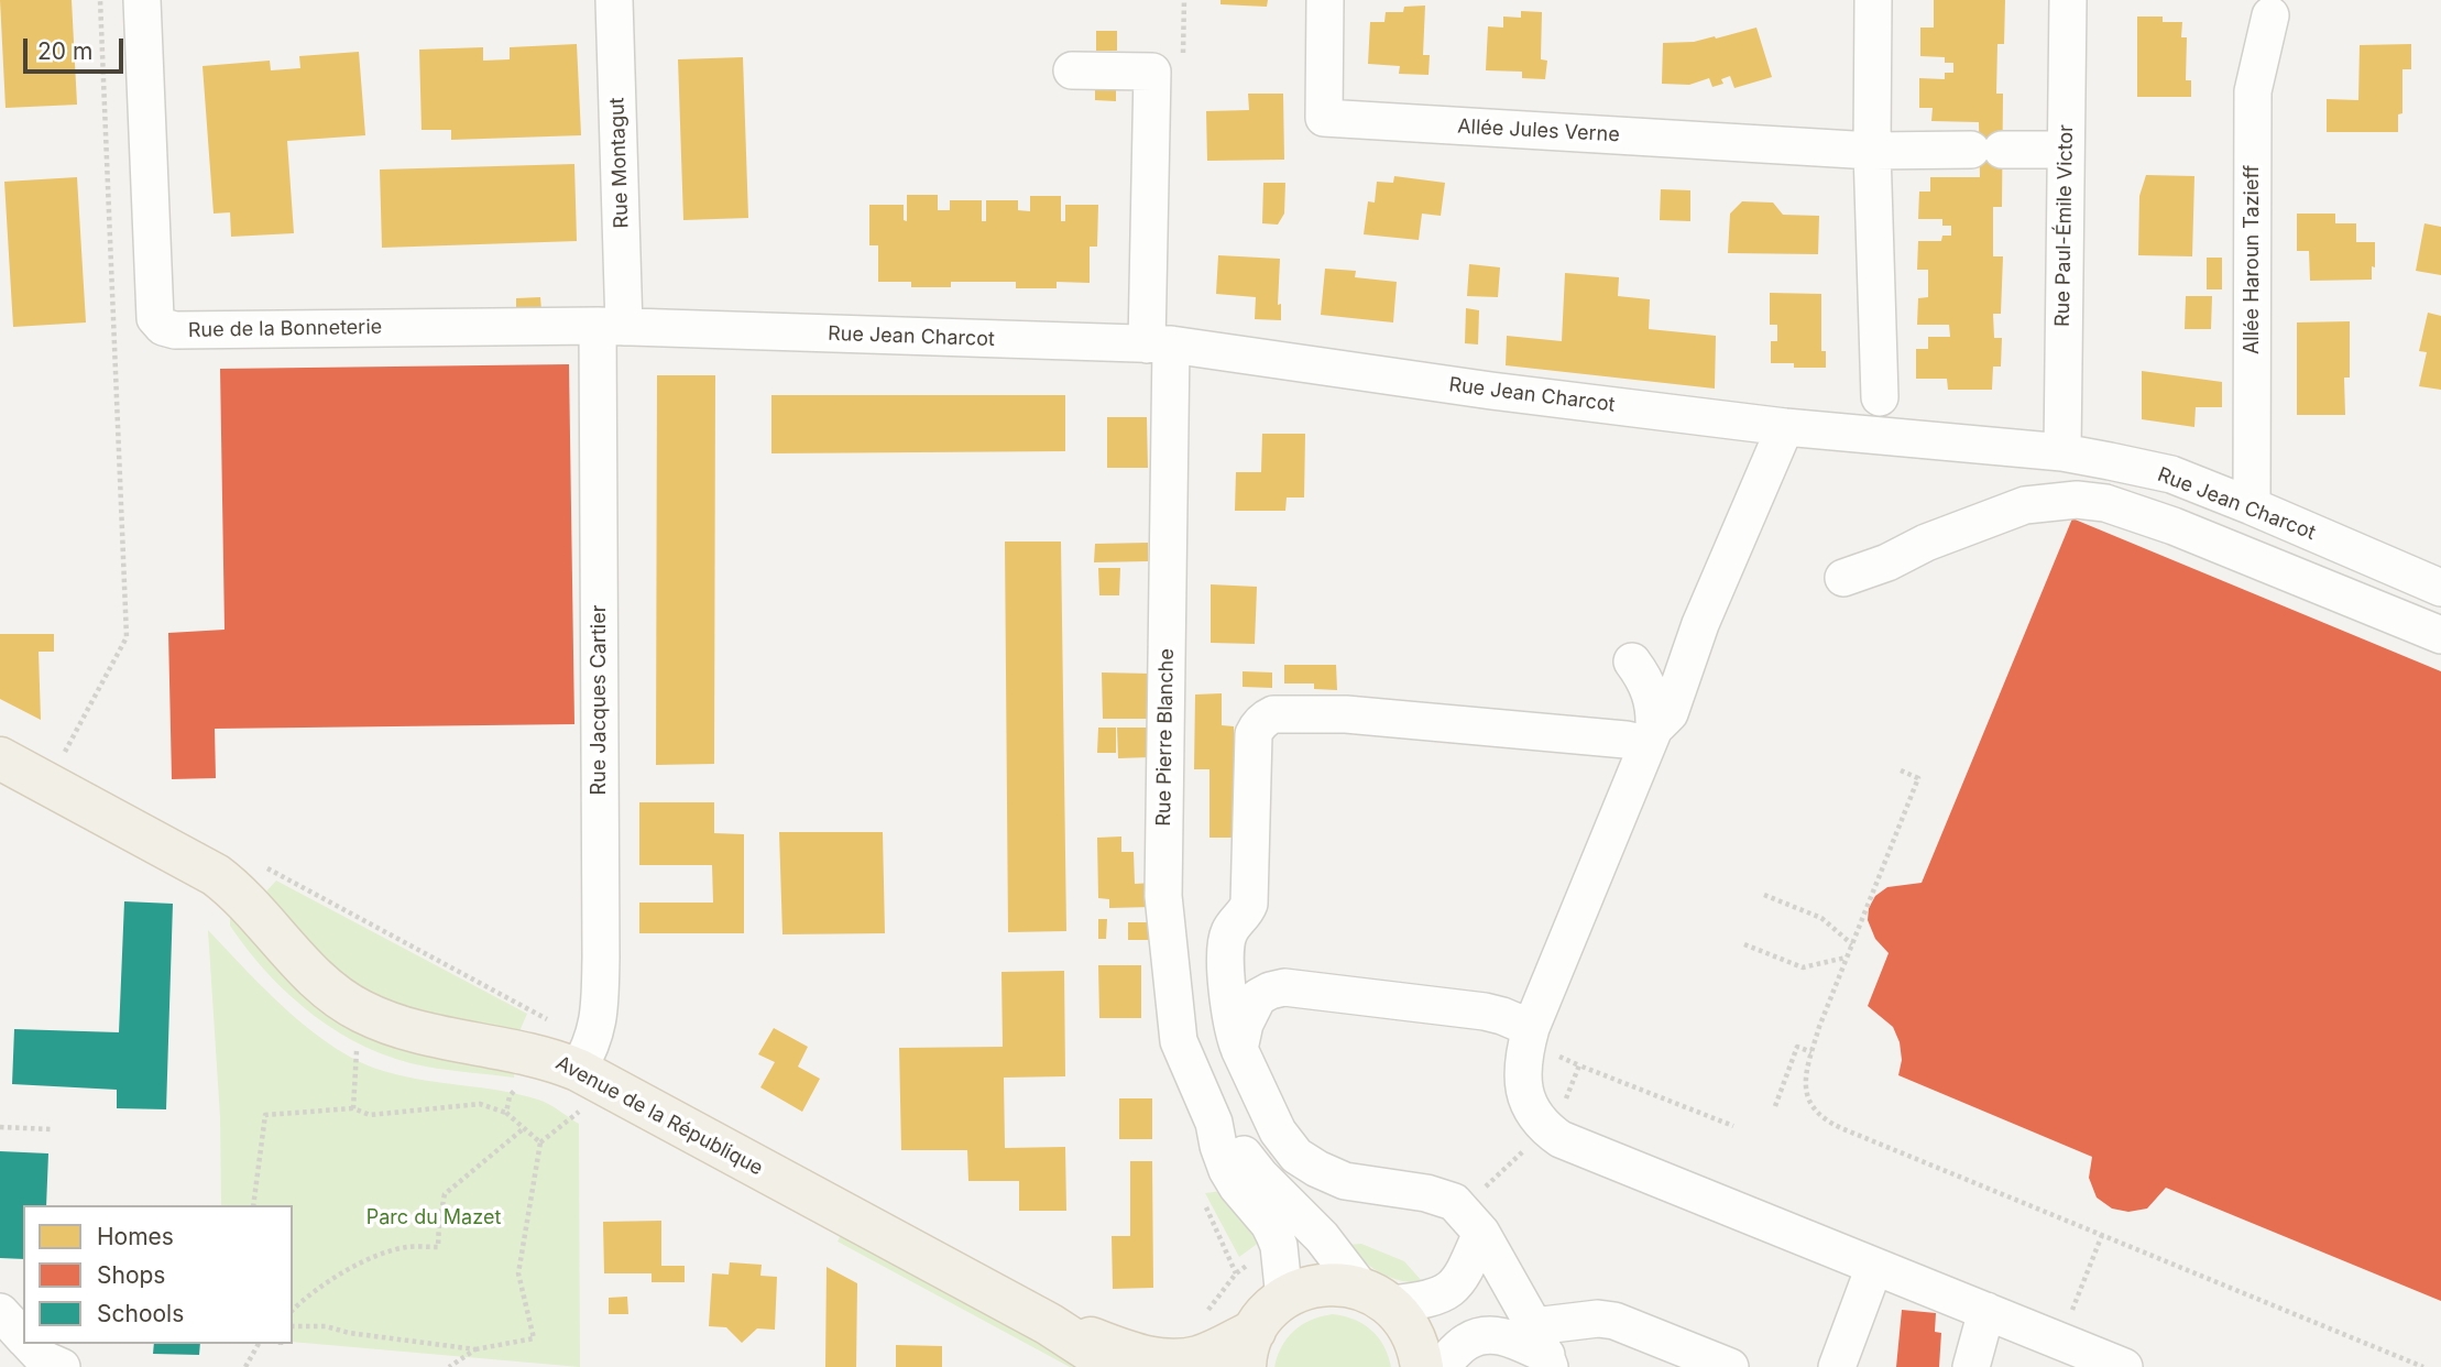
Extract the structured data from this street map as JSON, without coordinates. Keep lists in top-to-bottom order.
{
  "streets": {
    "main road": ["Avenue de la République"],
    "street": [
      "Allée Jules Verne",
      "Rue Montagut",
      "Rue Paul-Émile Victor",
      "Allée Haroun Tazieff",
      "Rue de la Bonneterie",
      "Rue Jean Charcot",
      "Rue Jacques Cartier",
      "Rue Pierre Blanche"
    ]
  },
  "crossings": [
    ["Allée Jules Verne", "Rue Paul-Émile Victor"],
    ["Rue Montagut", "Rue de la Bonneterie"],
    ["Rue Montagut", "Rue Jean Charcot"],
    ["Rue Montagut", "Rue Jacques Cartier"],
    ["Rue Paul-Émile Victor", "Rue Jean Charcot"],
    ["Allée Haroun Tazieff", "Rue Jean Charcot"],
    ["Rue de la Bonneterie", "Rue Jean Charcot"],
    ["Rue de la Bonneterie", "Rue Jacques Cartier"],
    ["Rue Jean Charcot", "Rue Jacques Cartier"],
    ["Rue Jean Charcot", "Rue Pierre Blanche"],
    ["Rue Jacques Cartier", "Avenue de la République"]
  ],
  "parks": ["Parc du Mazet"],
  "legend": ["Homes", "Shops", "Schools"],
  "scale_bar": "20 m"
}
